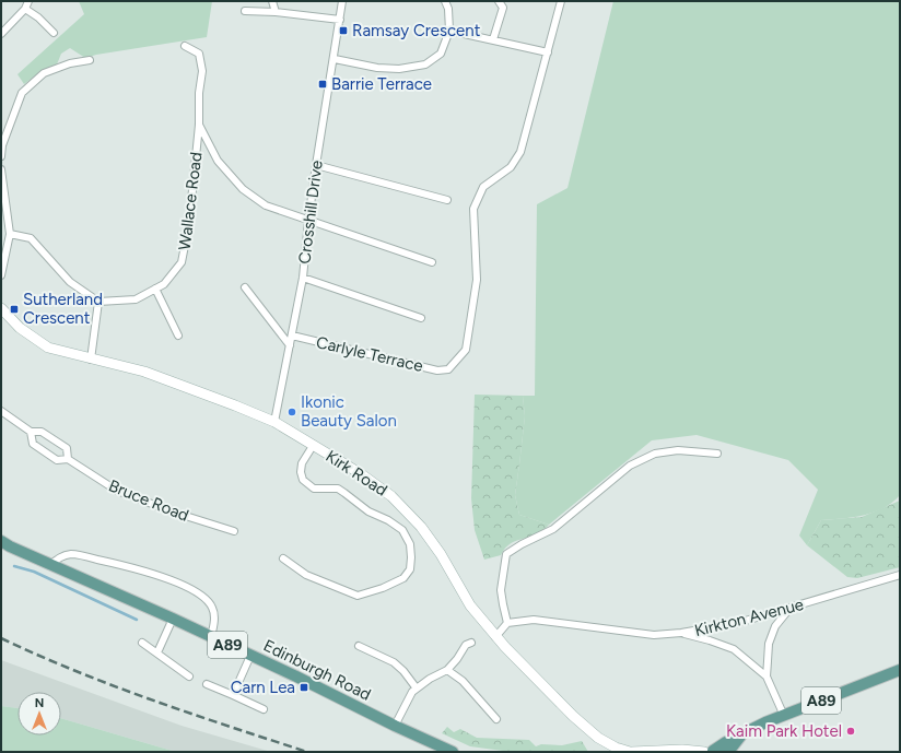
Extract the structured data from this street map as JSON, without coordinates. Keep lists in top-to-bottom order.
{
  "streets": {
    "main road": ["Kirk Road", "A89", "Edinburgh Road"],
    "street": [
      "Wallace Road",
      "Crosshill Drive",
      "Carlyle Terrace",
      "Bruce Road",
      "Kirkton Avenue"
    ]
  },
  "crossings": [
    ["Crosshill Drive", "Carlyle Terrace"],
    ["Crosshill Drive", "Kirk Road"],
    ["Kirk Road", "A89"]
  ],
  "places": {
    "transit": [
      "Ramsay Crescent",
      "Barrie Terrace",
      "Sutherland Crescent",
      "Carn Lea"
    ],
    "other": ["Ikonic Beauty Salon", "Kaim Park Hotel"]
  },
  "north": "top"
}
